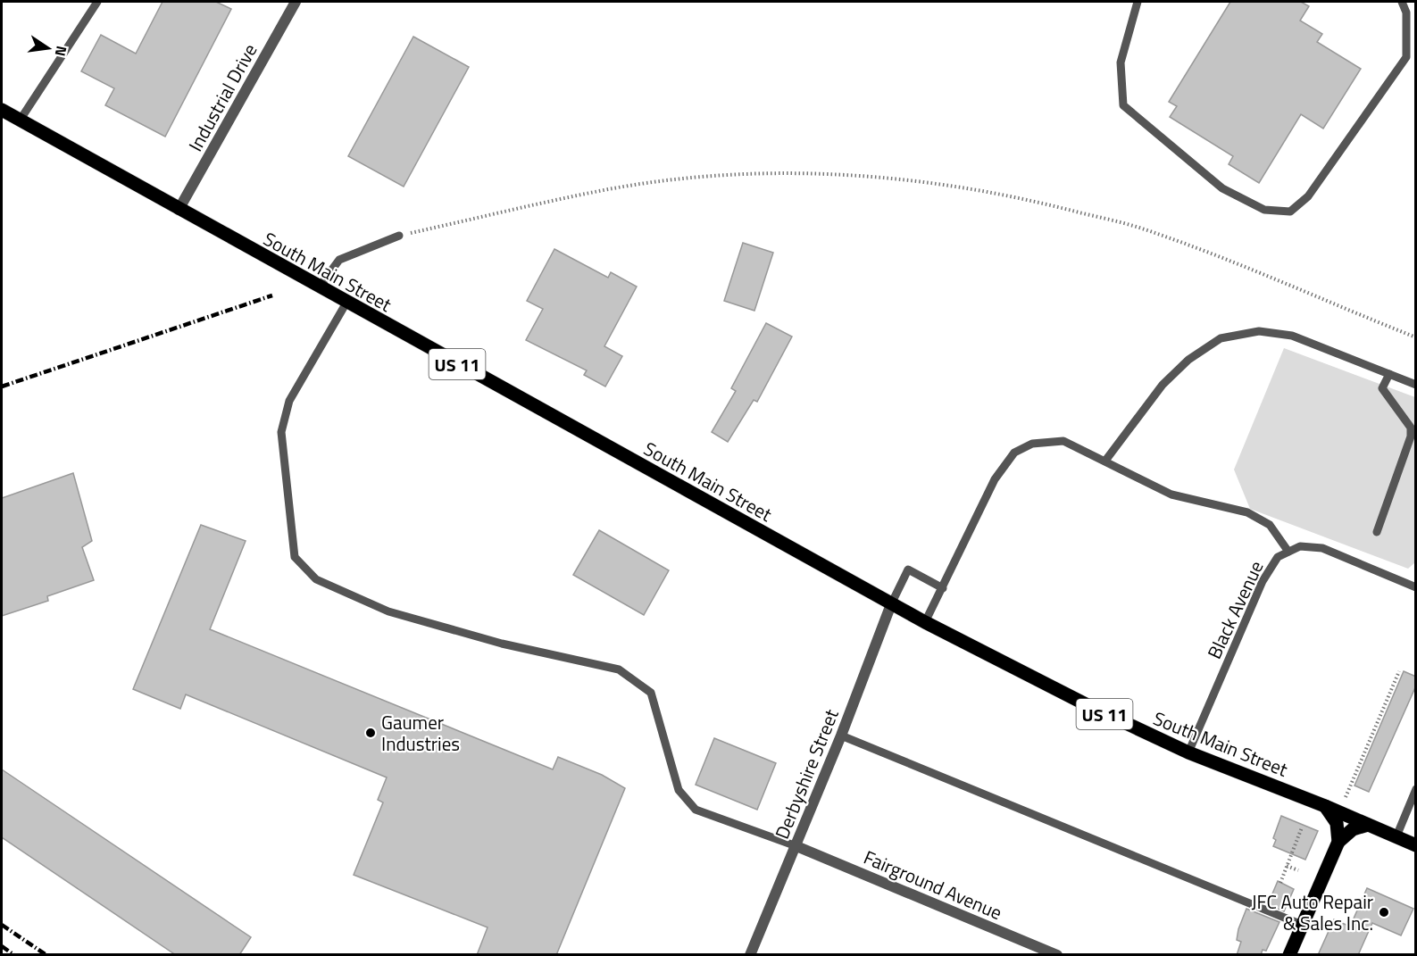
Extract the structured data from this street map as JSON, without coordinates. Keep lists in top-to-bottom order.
{
  "streets": {
    "main road": ["South Main Street", "US 11"],
    "street": ["Industrial Drive", "Derbyshire Street", "Fairground Avenue"],
    "lane": ["Black Avenue"]
  },
  "crossings": [
    ["Industrial Drive", "South Main Street"],
    ["South Main Street", "Black Avenue"],
    ["South Main Street", "Derbyshire Street"],
    ["Derbyshire Street", "Fairground Avenue"]
  ],
  "places": ["Gaumer Industries", "JFC Auto Repair & Sales Inc."],
  "north": "right"
}
